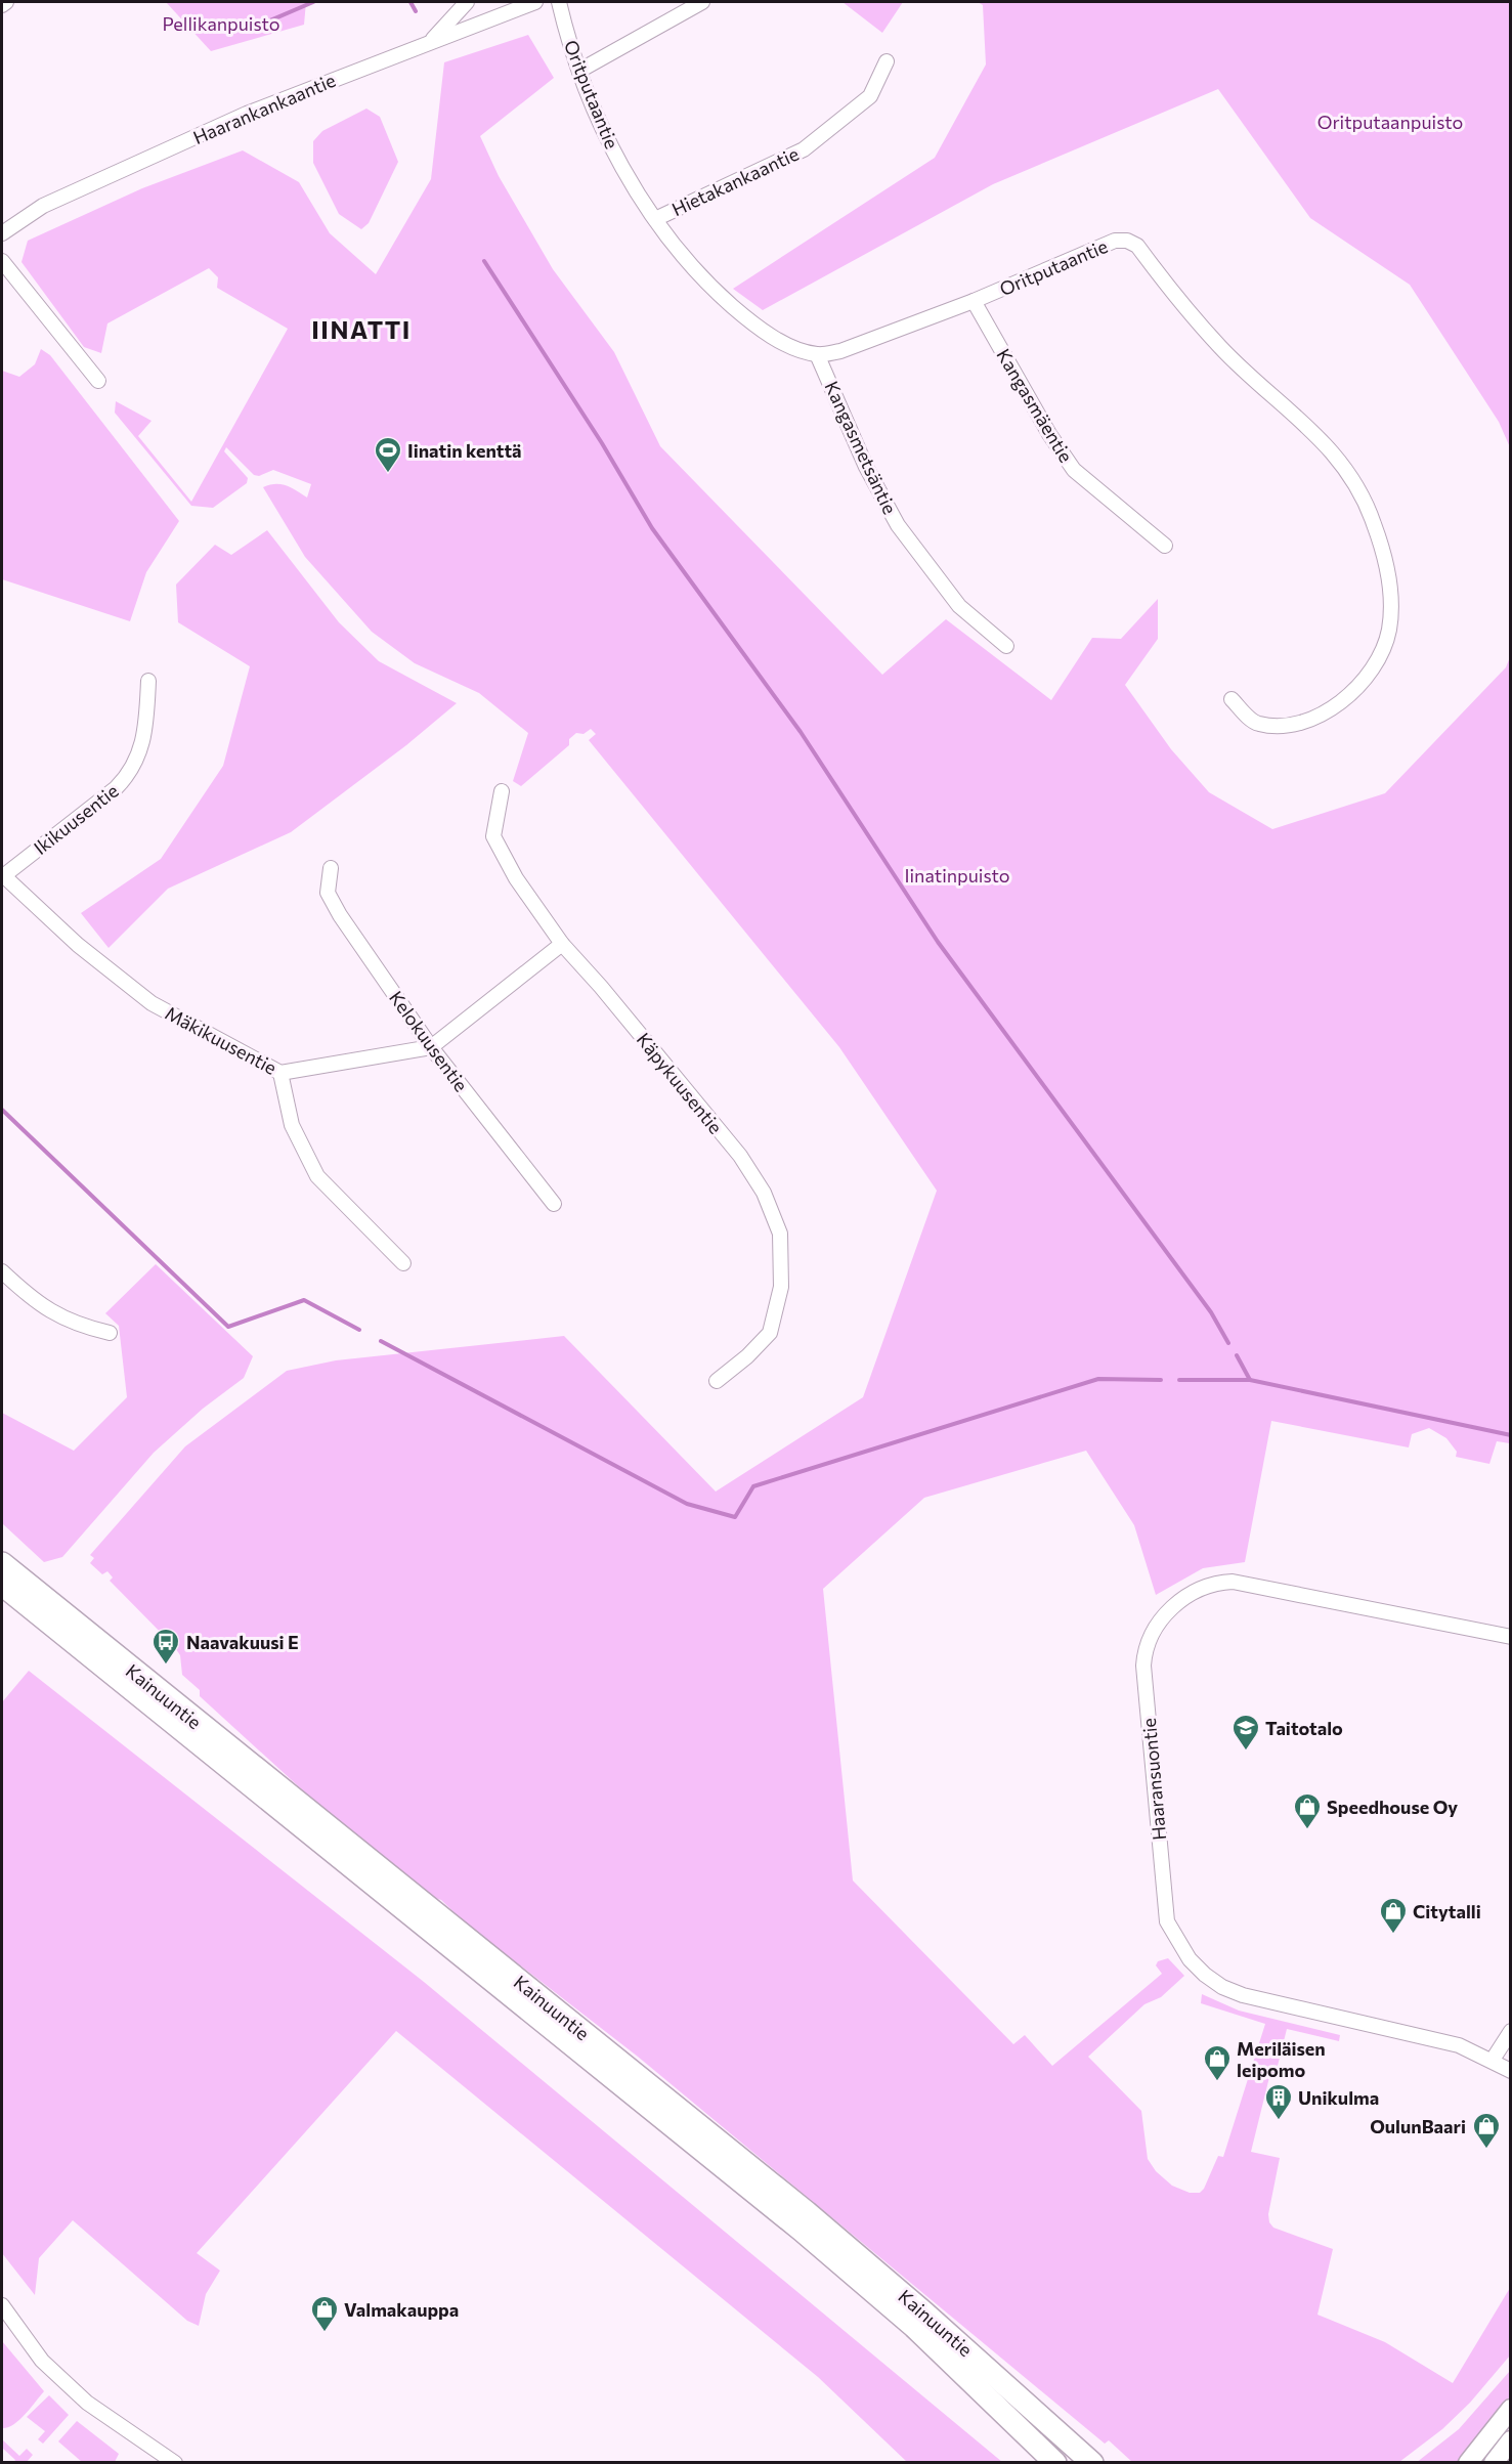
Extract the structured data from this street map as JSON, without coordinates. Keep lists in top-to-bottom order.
{
  "streets": {
    "highway": ["Kainuuntie"],
    "street": [
      "Oritputaantie",
      "Haarankankaantie",
      "Hietakankaantie",
      "Kangasmäentie",
      "Kangasmetsäntie",
      "Ikikuusentie",
      "Mäkikuusentie",
      "Kelokuusentie",
      "Käpykuusentie",
      "Haaransuontie"
    ]
  },
  "crossings": [
    ["Oritputaantie", "Hietakankaantie"],
    ["Oritputaantie", "Kangasmäentie"],
    ["Oritputaantie", "Kangasmetsäntie"],
    ["Ikikuusentie", "Mäkikuusentie"],
    ["Mäkikuusentie", "Kelokuusentie"],
    ["Mäkikuusentie", "Käpykuusentie"]
  ],
  "districts": ["IINATTI"],
  "parks": ["Pellikanpuisto", "Oritputaanpuisto", "Iinatinpuisto"],
  "places": {
    "sports": ["Iinatin kenttä"],
    "bus stop": ["Naavakuusi E"],
    "school or university": ["Taitotalo"],
    "shop": [
      "Speedhouse Oy",
      "Citytalli",
      "Meriläisen leipomo",
      "OulunBaari",
      "Valmakauppa"
    ],
    "building": ["Unikulma"]
  }
}
